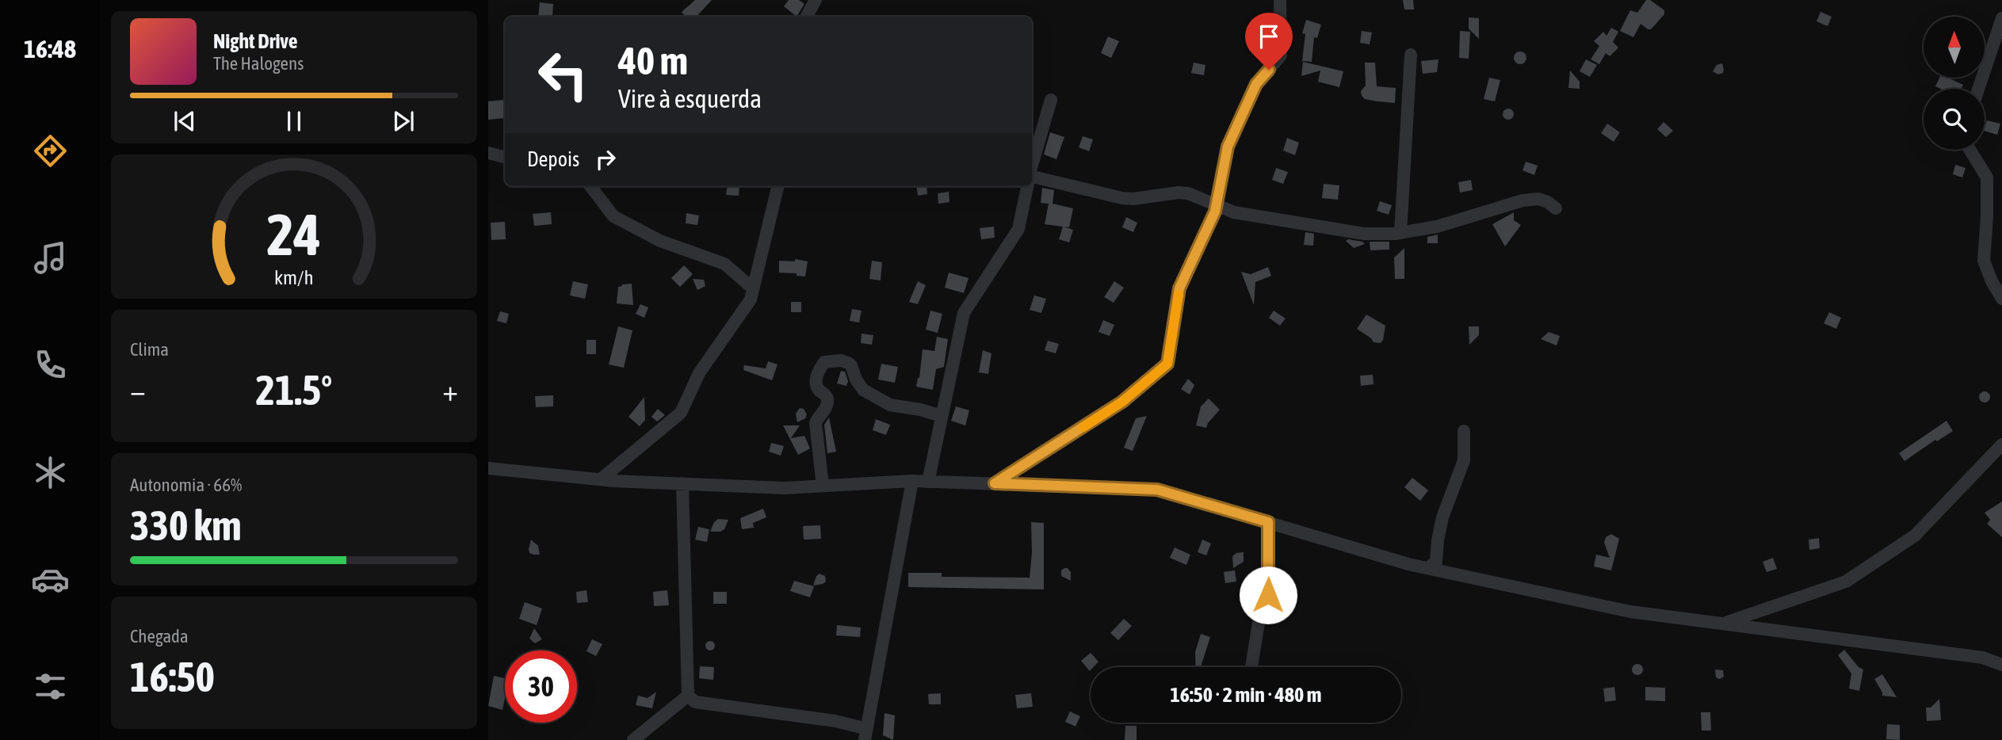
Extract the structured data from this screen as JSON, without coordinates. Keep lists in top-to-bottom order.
{
  "north": "top",
  "page": {
    "tabs": "16:48",
    "turn": ["40 m", "Vire à esquerda"],
    "song": ["Night Drive", "The Halogens"],
    "then": "Depois",
    "tile": [
      "Clima",
      ["Autonomia · 66%", "330 km"],
      ["Chegada", "16:50"]
    ],
    "heat": ["−", "21.5°", "+"],
    "limit": "30",
    "trip": "16:50 · 2 min · 480 m",
    "gauge": ["24", "km/h"]
  }
}
